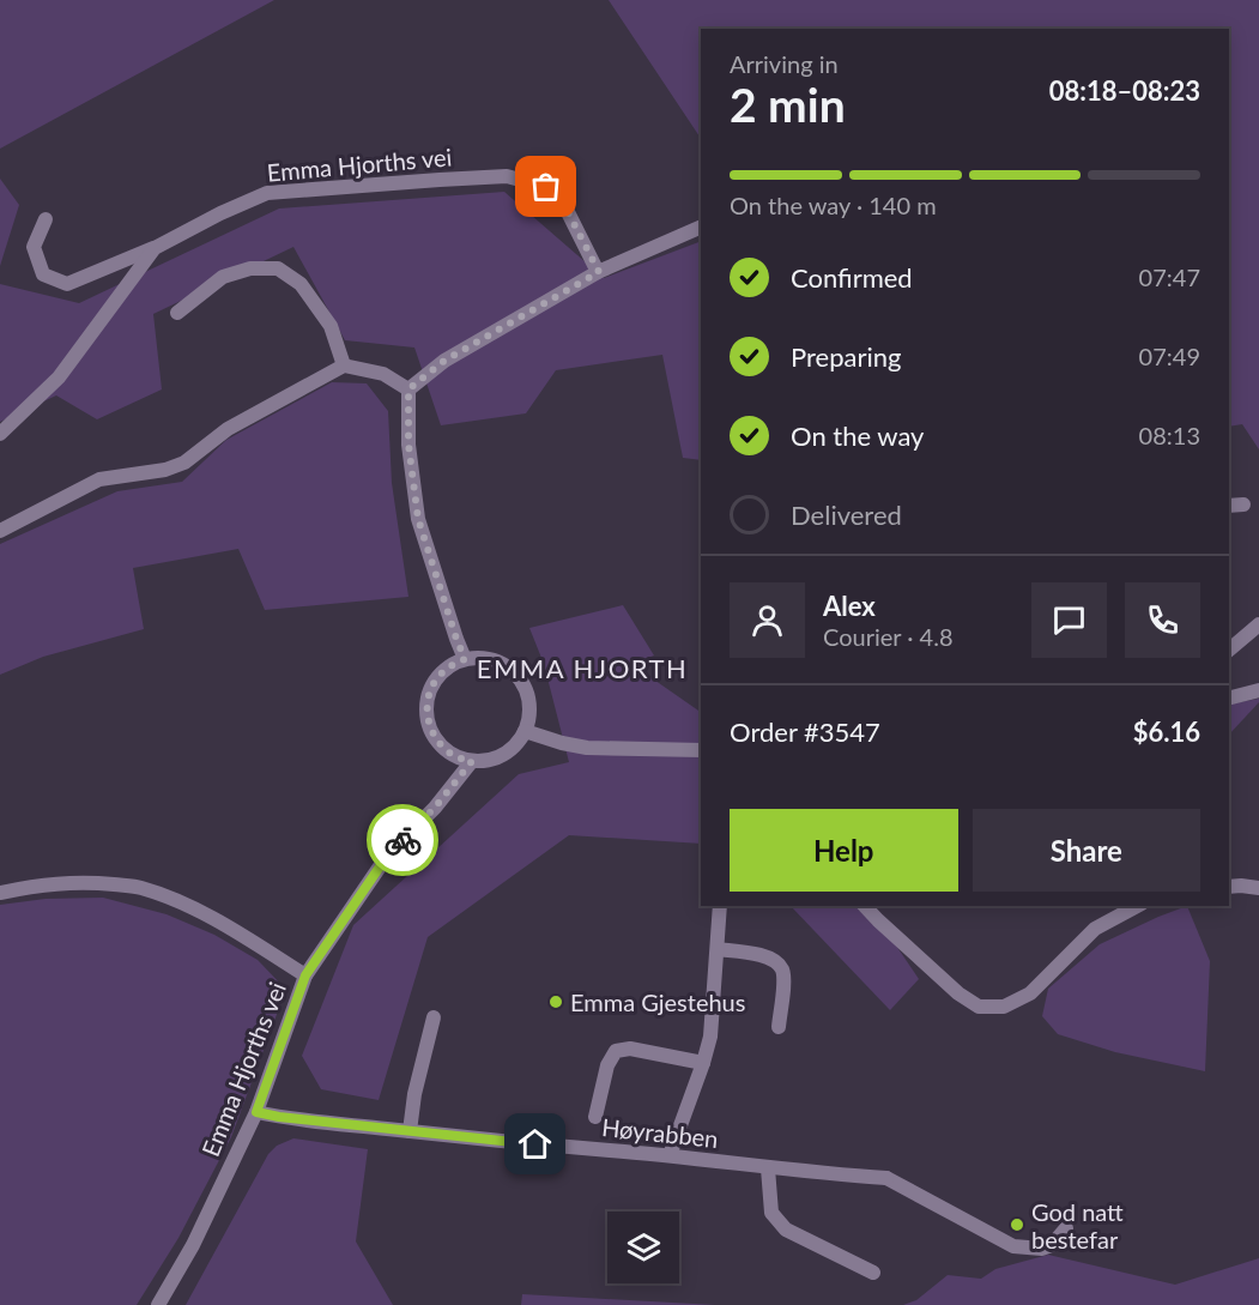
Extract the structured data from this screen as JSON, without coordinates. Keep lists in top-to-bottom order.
{
  "streets": {
    "street": ["Emma Hjorths vei", "Høyrabben"]
  },
  "crossings": [
    ["Emma Hjorths vei", "Høyrabben"]
  ],
  "districts": ["EMMA HJORTH"],
  "places": ["Emma Gjestehus", "God natt bestefar"],
  "page": {
    "heading": ["2 min", "Arriving in", "08:18–08:23"],
    "panel": [
      "Alex",
      "Courier · 4.8",
      "Order #3547",
      "$6.16"
    ],
    "bar": "On the way · 140 m",
    "list": [
      ["Confirmed", "07:47"],
      ["Preparing", "07:49"],
      ["On the way", "08:13"],
      "Delivered"
    ],
    "buttons": ["Help", "Share"]
  }
}
